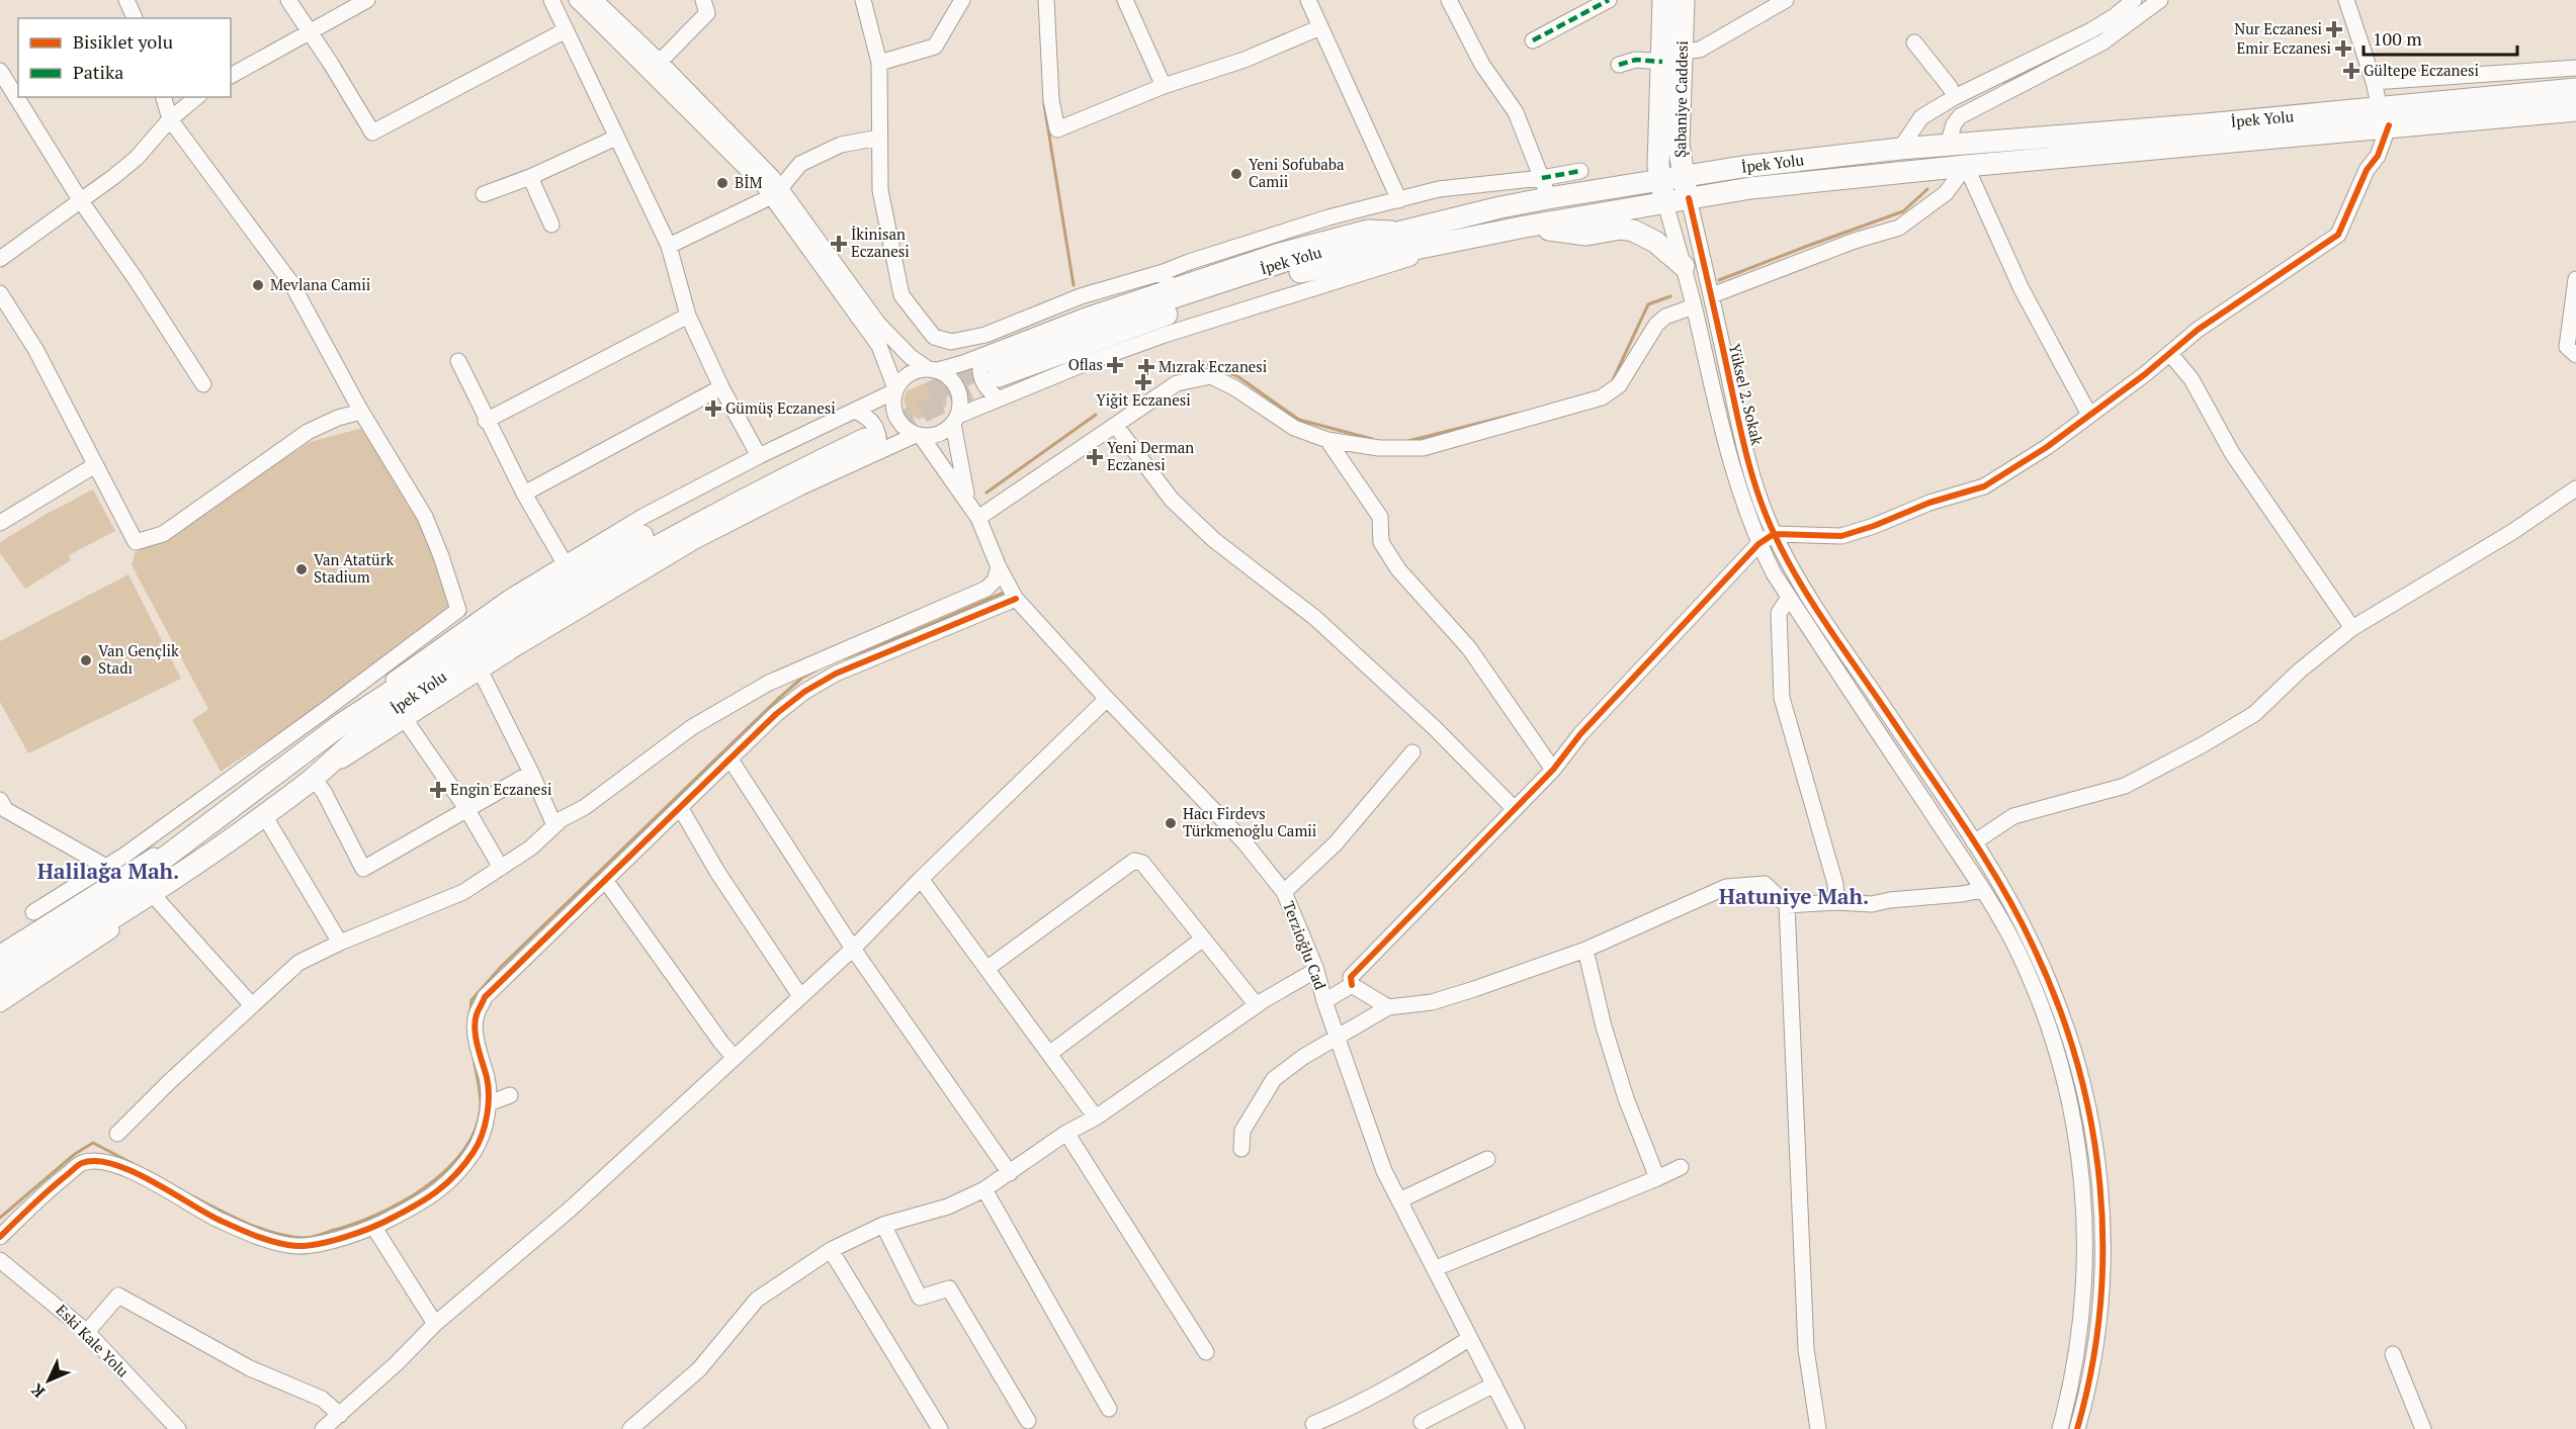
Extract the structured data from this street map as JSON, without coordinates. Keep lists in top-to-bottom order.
{
  "streets": {
    "highway": ["Şabaniye Caddesi", "İpek Yolu"],
    "street": ["Yüksel 2. Sokak", "Terzioğlu Cad", "Eski Kale Yolu"]
  },
  "crossings": [
    ["Şabaniye Caddesi", "İpek Yolu"],
    ["Şabaniye Caddesi", "Yüksel 2. Sokak"],
    ["İpek Yolu", "Yüksel 2. Sokak"]
  ],
  "districts": ["Halilağa Mah.", "Hatuniye Mah."],
  "places": {
    "health": [
      "Nur Eczanesi",
      "Emir Eczanesi",
      "Gültepe Eczanesi",
      "İkinisan Eczanesi",
      "Oflas",
      "Mızrak Eczanesi",
      "Yiğit Eczanesi",
      "Gümüş Eczanesi",
      "Yeni Derman Eczanesi",
      "Engin Eczanesi"
    ],
    "other": [
      "Yeni Sofubaba Camii",
      "BİM",
      "Mevlana Camii",
      "Van Atatürk Stadium",
      "Van Gençlik Stadı",
      "Hacı Firdevs Türkmenoğlu Camii"
    ]
  },
  "legend": ["Bisiklet yolu", "Patika"],
  "scale_bar": "100 m",
  "north": "bottom left"
}
